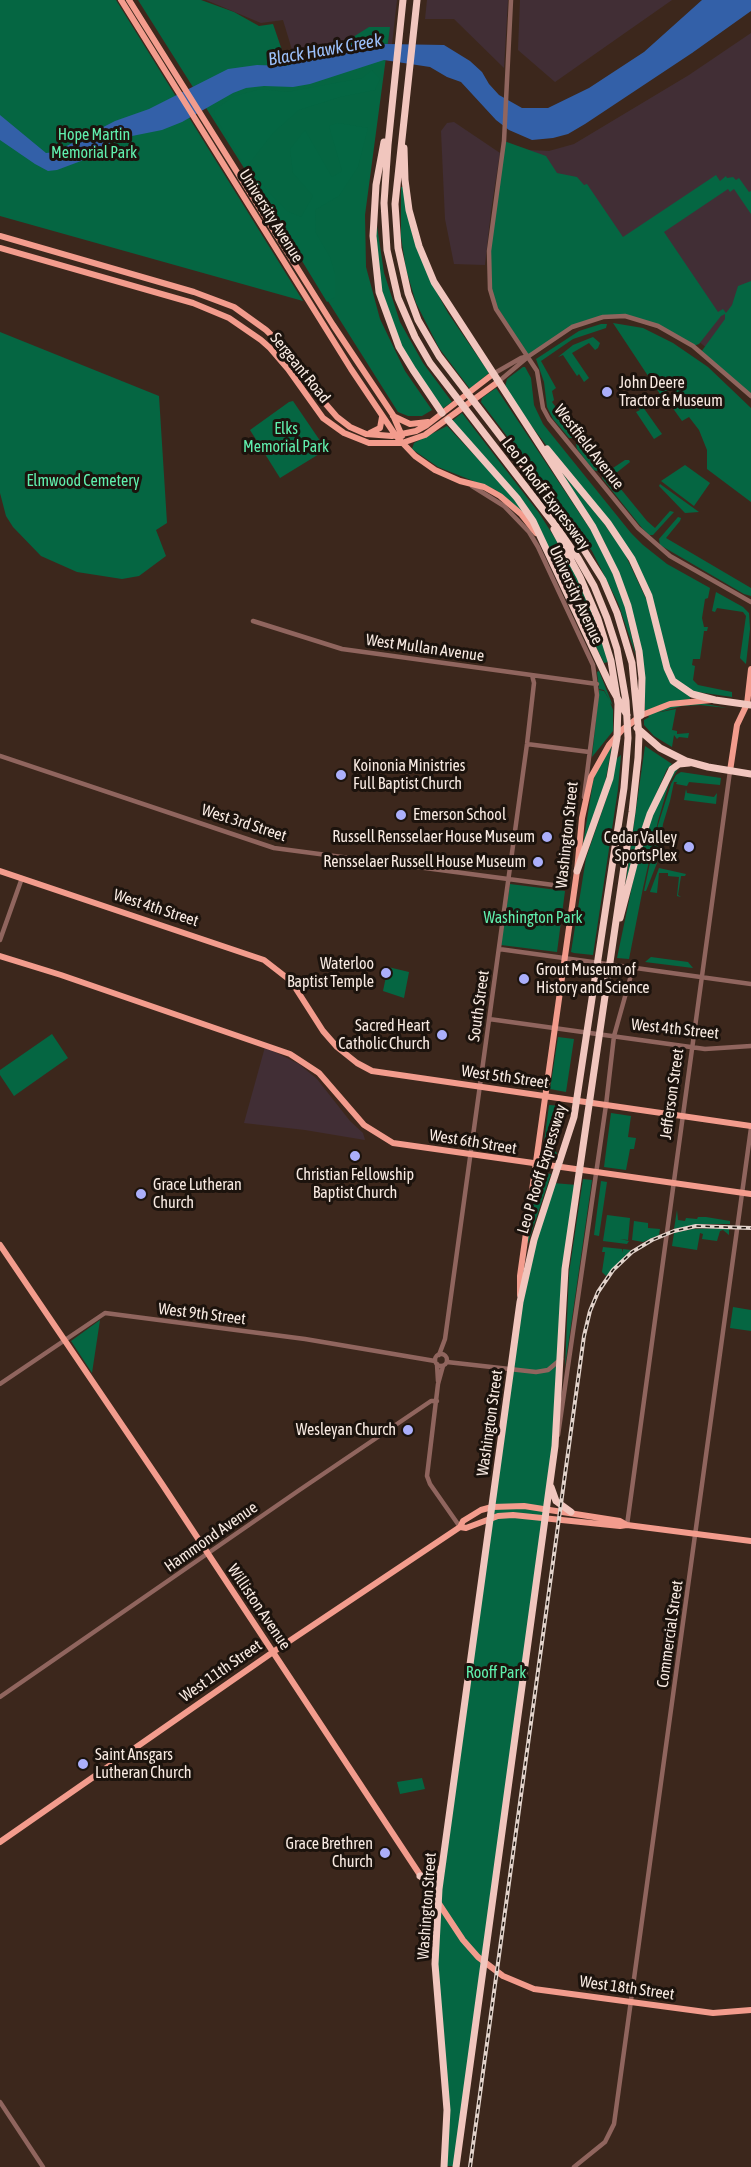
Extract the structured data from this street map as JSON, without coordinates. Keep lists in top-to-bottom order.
{
  "streets": {
    "highway": ["Leo P Rooff Expressway", "Washington Street"],
    "main road": [
      "University Avenue",
      "Sergeant Road",
      "West 4th Street",
      "West 5th Street",
      "Jefferson Street",
      "West 6th Street",
      "Williston Avenue",
      "West 11th Street",
      "West 18th Street"
    ],
    "street": [
      "Westfield Avenue",
      "West Mullan Avenue",
      "West 3rd Street",
      "South Street",
      "West 9th Street",
      "Hammond Avenue",
      "Commercial Street"
    ]
  },
  "crossings": [
    ["University Avenue", "Sergeant Road"],
    ["University Avenue", "West Mullan Avenue"],
    ["University Avenue", "Washington Street"],
    ["Leo P Rooff Expressway", "Washington Street"],
    ["West Mullan Avenue", "Washington Street"],
    ["West Mullan Avenue", "South Street"],
    ["West 3rd Street", "South Street"],
    ["Washington Street", "West 4th Street"],
    ["Washington Street", "West 5th Street"],
    ["Washington Street", "West 6th Street"],
    ["Washington Street", "Williston Avenue"],
    ["Washington Street", "West 11th Street"],
    ["West 4th Street", "South Street"],
    ["West 4th Street", "West 5th Street"],
    ["West 4th Street", "Jefferson Street"],
    ["South Street", "West 5th Street"],
    ["South Street", "West 6th Street"],
    ["South Street", "West 9th Street"],
    ["South Street", "Hammond Avenue"],
    ["South Street", "West 11th Street"],
    ["West 5th Street", "Jefferson Street"],
    ["West 5th Street", "Commercial Street"],
    ["Jefferson Street", "West 6th Street"],
    ["Jefferson Street", "West 11th Street"],
    ["West 6th Street", "Commercial Street"],
    ["West 9th Street", "Williston Avenue"],
    ["Hammond Avenue", "Williston Avenue"],
    ["Williston Avenue", "West 11th Street"],
    ["Williston Avenue", "West 18th Street"],
    ["Commercial Street", "West 11th Street"],
    ["Commercial Street", "West 18th Street"]
  ],
  "water": ["Black Hawk Creek"],
  "parks": [
    "Hope Martin Memorial Park",
    "Elks Memorial Park",
    "Elmwood Cemetery",
    "Washington Park",
    "Rooff Park"
  ],
  "places": [
    "John Deere Tractor & Museum",
    "Koinonia Ministries Full Baptist Church",
    "Emerson School",
    "Russell Rensselaer House Museum",
    "Cedar Valley SportsPlex",
    "Rensselaer Russell House Museum",
    "Waterloo Baptist Temple",
    "Grout Museum of History and Science",
    "Sacred Heart Catholic Church",
    "Christian Fellowship Baptist Church",
    "Grace Lutheran Church",
    "Wesleyan Church",
    "Saint Ansgars Lutheran Church",
    "Grace Brethren Church"
  ]
}
